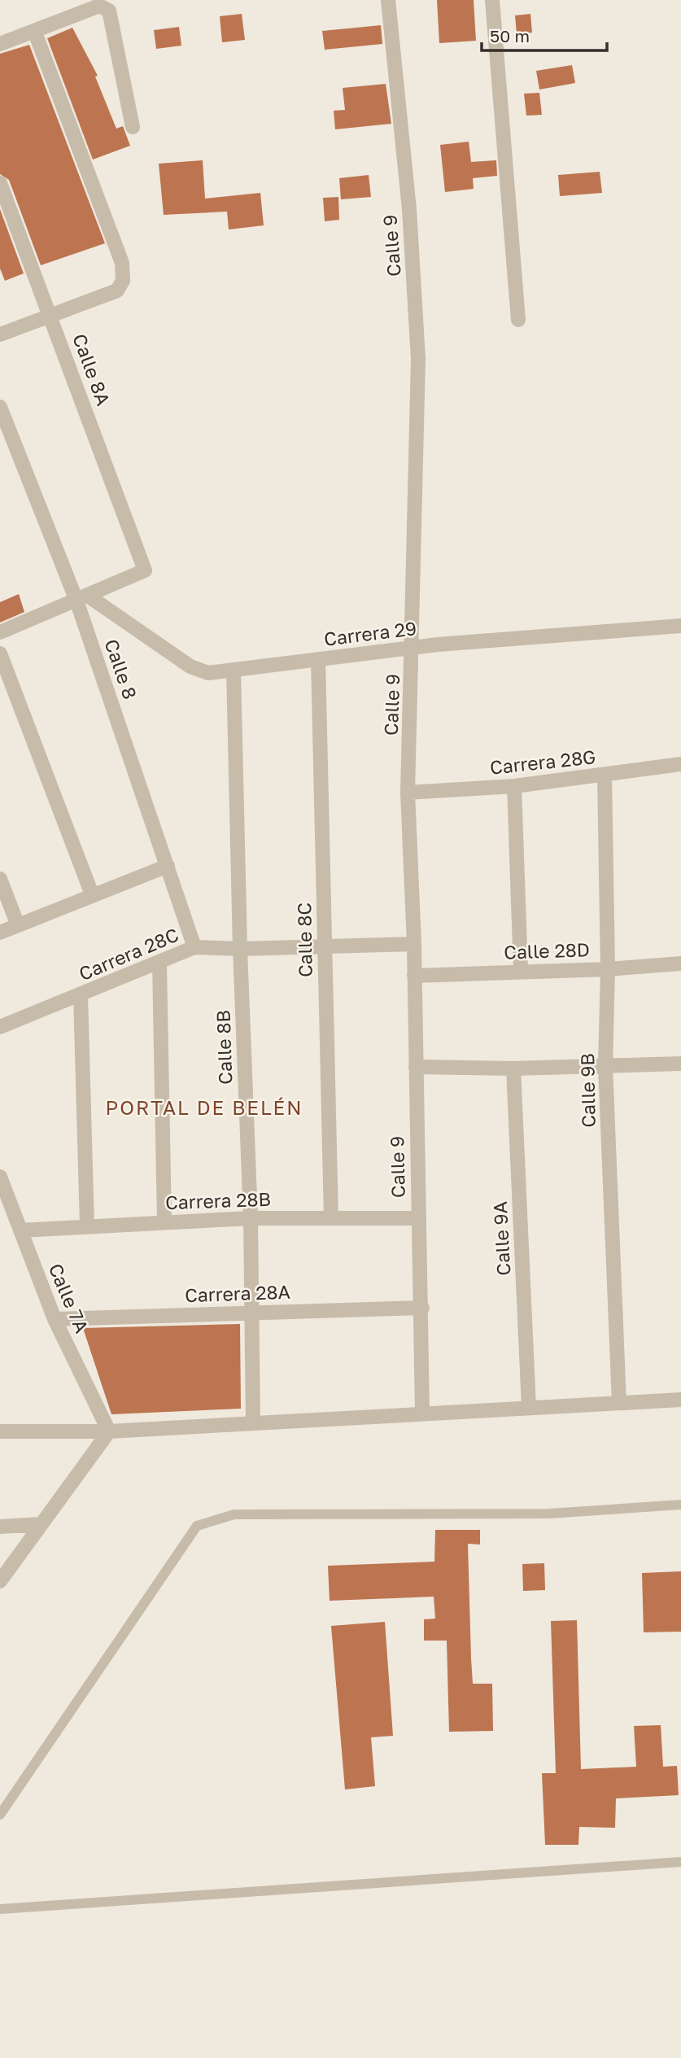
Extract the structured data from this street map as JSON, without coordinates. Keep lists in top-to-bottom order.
{
  "streets": {
    "street": [
      "Calle 9",
      "Calle 8A",
      "Carrera 29",
      "Calle 8",
      "Carrera 28G",
      "Calle 8C",
      "Calle 28D",
      "Carrera 28C",
      "Calle 8B",
      "Calle 9B",
      "Carrera 28B",
      "Calle 9A",
      "Carrera 28A",
      "Calle 7A"
    ]
  },
  "crossings": [
    ["Calle 9", "Carrera 29"],
    ["Calle 9", "Carrera 28G"],
    ["Calle 9", "Calle 28D"],
    ["Calle 9", "Carrera 28C"],
    ["Calle 9", "Carrera 28B"],
    ["Calle 9", "Carrera 28A"],
    ["Calle 8A", "Carrera 29"],
    ["Calle 8A", "Calle 8"],
    ["Carrera 29", "Calle 8"],
    ["Carrera 29", "Calle 8C"],
    ["Carrera 29", "Calle 8B"],
    ["Calle 8", "Carrera 28C"],
    ["Carrera 28G", "Calle 9B"],
    ["Calle 8C", "Carrera 28C"],
    ["Calle 8C", "Carrera 28B"],
    ["Calle 28D", "Calle 9B"],
    ["Carrera 28C", "Calle 8B"],
    ["Calle 8B", "Carrera 28B"],
    ["Calle 8B", "Carrera 28A"],
    ["Carrera 28B", "Calle 7A"],
    ["Carrera 28A", "Calle 7A"]
  ],
  "districts": ["PORTAL DE BELÉN"],
  "scale_bar": "50 m"
}
